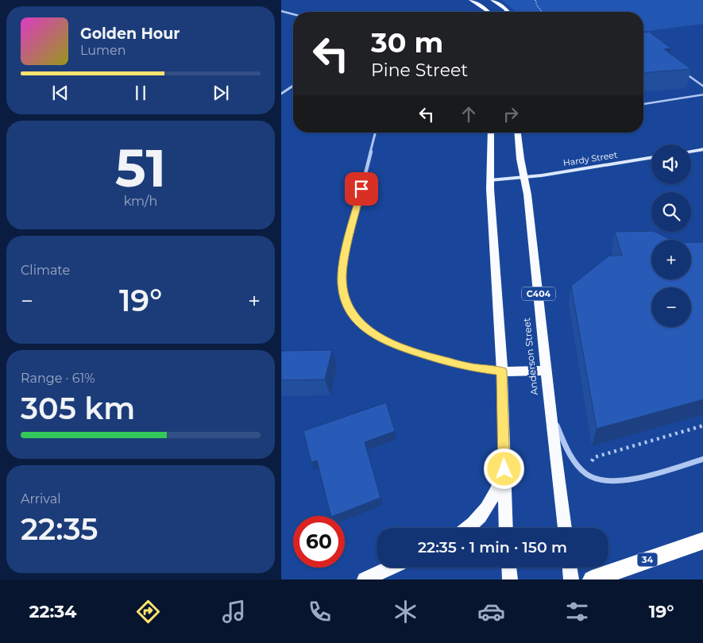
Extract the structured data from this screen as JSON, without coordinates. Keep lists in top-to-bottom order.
{
  "streets": {
    "highway": ["34"],
    "main road": ["Hardy Street", "C404", "Anderson Street"]
  },
  "crossings": [
    ["Hardy Street", "Anderson Street"]
  ],
  "page": {
    "turn": ["30 m", "Pine Street"],
    "song": ["Golden Hour", "Lumen"],
    "tile": [
      ["51", "km/h"],
      "Climate",
      ["Range · 61%", "305 km"],
      ["Arrival", "22:35"]
    ],
    "map_buttons": ["+", "−"],
    "heat": ["−", "19°", "+"],
    "limit": "60",
    "trip": "22:35 · 1 min · 150 m",
    "tabs": ["22:34", "19°"]
  }
}
